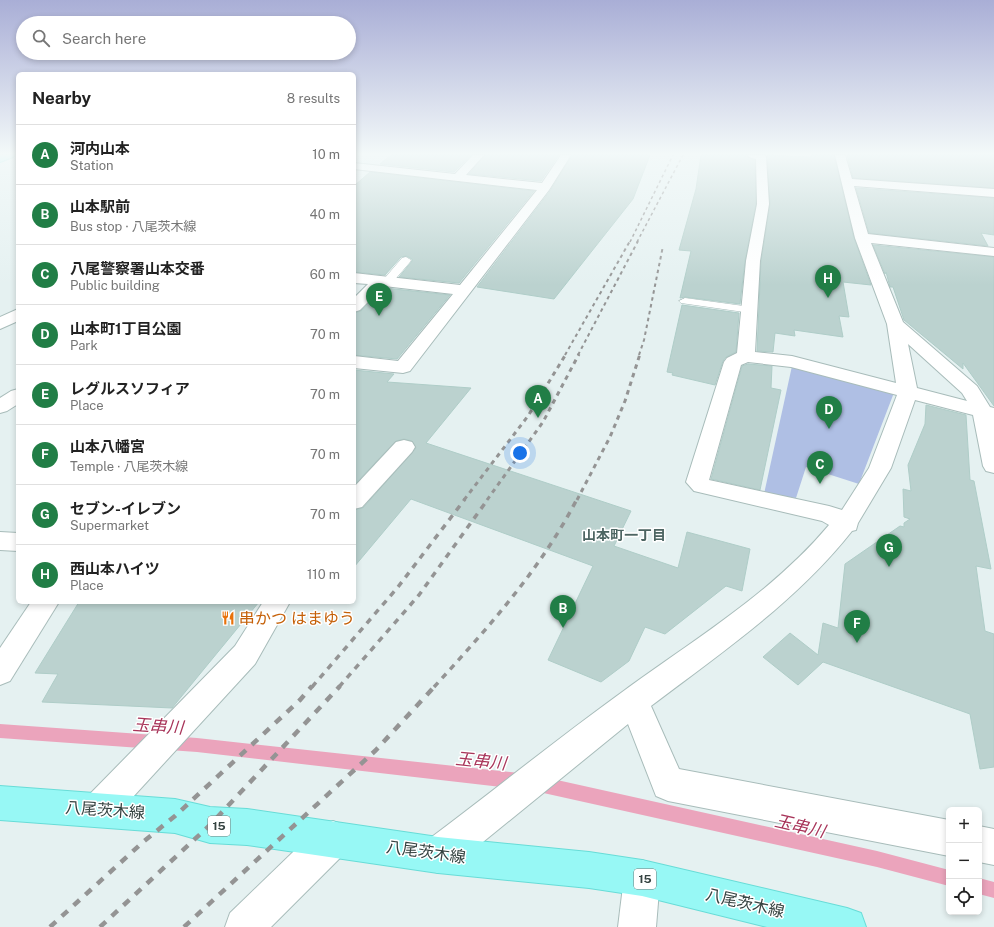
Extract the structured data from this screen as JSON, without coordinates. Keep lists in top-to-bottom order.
{
  "streets": {
    "main road": ["八尾茨木線", "15"]
  },
  "districts": ["山本町一丁目"],
  "water": ["玉串川"],
  "places": {
    "restaurant": ["串かつ はまゆう"]
  },
  "page": {
    "search": "Search here",
    "heading": ["Nearby", "8 results"],
    "list": [
      {
        "mark": "A",
        "name": "河内山本",
        "note": "Station",
        "value": "10 m"
      },
      {
        "mark": "B",
        "name": "山本駅前",
        "note": "Bus stop · 八尾茨木線",
        "value": "40 m"
      },
      {
        "mark": "C",
        "name": "八尾警察署山本交番",
        "note": "Public building",
        "value": "60 m"
      },
      {
        "mark": "D",
        "name": "山本町1丁目公園",
        "note": "Park",
        "value": "70 m"
      },
      {
        "mark": "E",
        "name": "レグルスソフィア",
        "note": "Place",
        "value": "70 m"
      },
      {
        "mark": "F",
        "name": "山本八幡宮",
        "note": "Temple · 八尾茨木線",
        "value": "70 m"
      },
      {
        "mark": "G",
        "name": "セブン-イレブン",
        "note": "Supermarket",
        "value": "70 m"
      },
      {
        "mark": "H",
        "name": "西山本ハイツ",
        "note": "Place",
        "value": "110 m"
      }
    ],
    "pins": [
      "H",
      "E",
      "A",
      "D",
      "C",
      "G",
      "B",
      "F"
    ],
    "map_buttons": ["+", "−"]
  }
}
